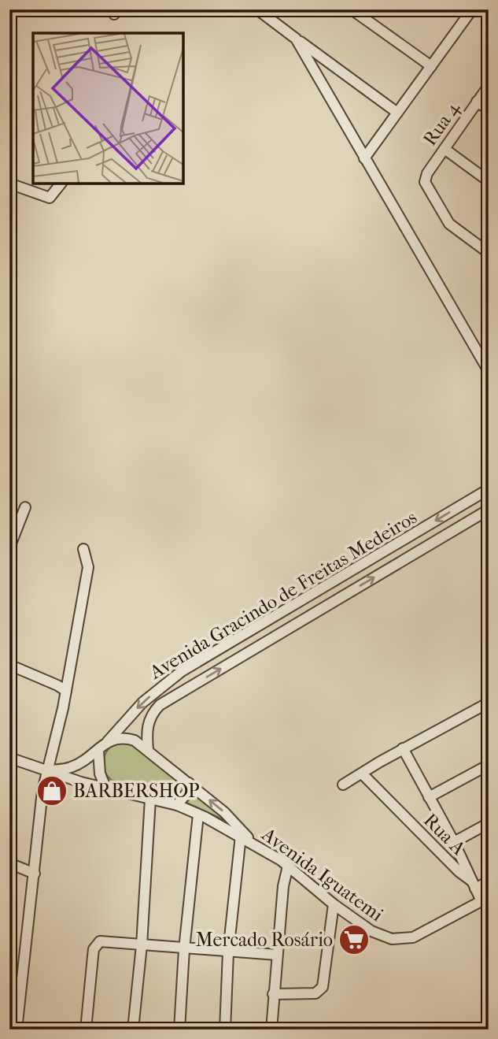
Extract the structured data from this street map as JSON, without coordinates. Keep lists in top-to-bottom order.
{
  "streets": {
    "street": [
      "Rua 4",
      "Avenida Gracindo de Freitas Medeiros",
      "Rua A",
      "Avenida Iguatemi"
    ]
  },
  "crossings": [
    ["Avenida Gracindo de Freitas Medeiros", "Avenida Iguatemi"]
  ],
  "places": {
    "shop": ["BARBERSHOP"],
    "supermarket": ["Mercado Rosário"]
  }
}
